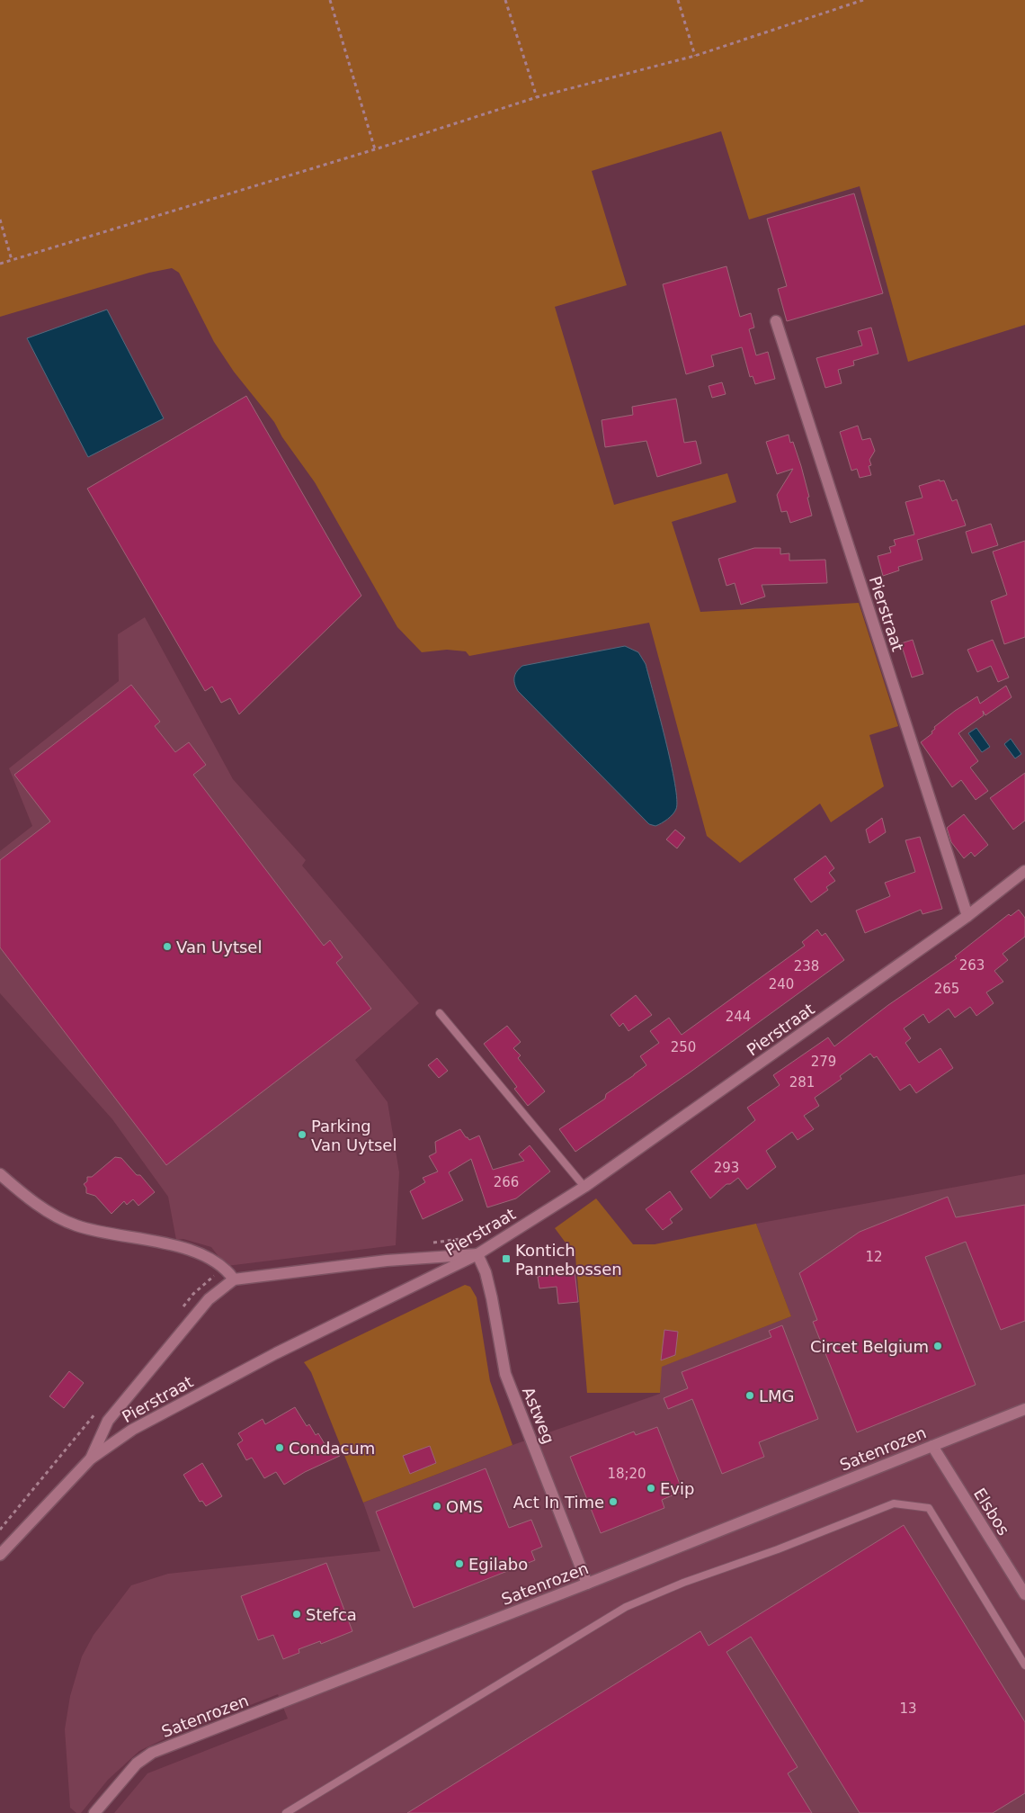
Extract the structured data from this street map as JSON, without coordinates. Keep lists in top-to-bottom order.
{
  "streets": {
    "street": [
      "Pierstraat",
      "Astweg",
      "Satenrozen",
      "Elsbos"
    ]
  },
  "crossings": [
    ["Pierstraat", "Astweg"],
    ["Astweg", "Satenrozen"],
    ["Satenrozen", "Elsbos"]
  ],
  "places": {
    "other": [
      "Van Uytsel",
      "Parking Van Uytsel",
      "Circet Belgium",
      "LMG",
      "Condacum",
      "Evip",
      "Act In Time",
      "OMS",
      "Egilabo",
      "Stefca"
    ],
    "transit": ["Kontich Pannebossen"]
  },
  "house_numbers": [
    "263",
    "238",
    "240",
    "265",
    "244",
    "250",
    "279",
    "281",
    "293",
    "266",
    "12",
    "18;20",
    "13"
  ]
}
